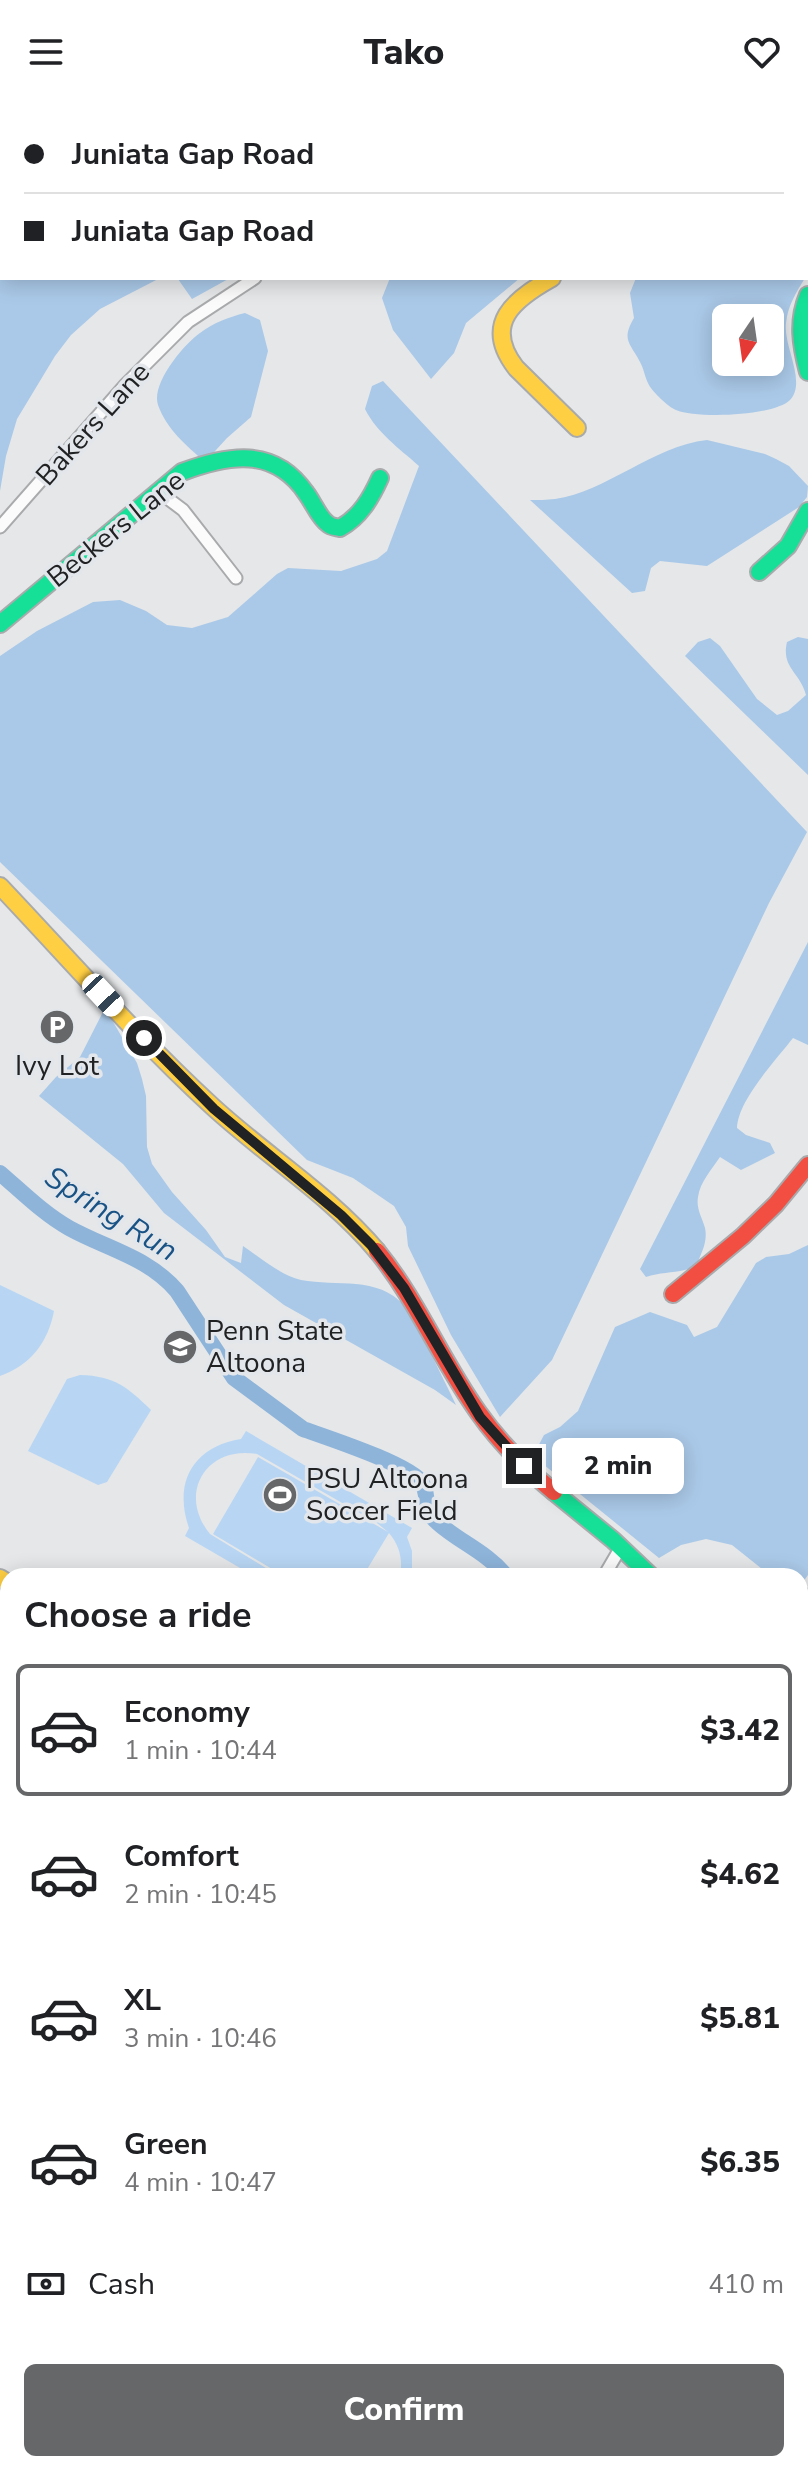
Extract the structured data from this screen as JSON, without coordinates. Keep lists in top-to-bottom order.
{
  "streets": {
    "street": ["Bakers Lane", "Beckers Lane"]
  },
  "water": ["Spring Run"],
  "places": {
    "parking": ["Ivy Lot"],
    "school or university": ["Penn State Altoona"],
    "sports": ["PSU Altoona Soccer Field"]
  },
  "north": "bottom",
  "page": {
    "header": "Tako",
    "banner": ["Juniata Gap Road", "Juniata Gap Road"],
    "bubble": "2 min",
    "heading": "Choose a ride",
    "list": [
      {
        "name": "Economy",
        "note": "1 min · 10:44",
        "value": "$3.42"
      },
      {
        "name": "Comfort",
        "note": "2 min · 10:45",
        "value": "$4.62"
      },
      {
        "name": "XL",
        "note": "3 min · 10:46",
        "value": "$5.81"
      },
      {
        "name": "Green",
        "note": "4 min · 10:47",
        "value": "$6.35"
      }
    ],
    "pay": ["Cash", "410 m"],
    "buttons": "Confirm"
  }
}
